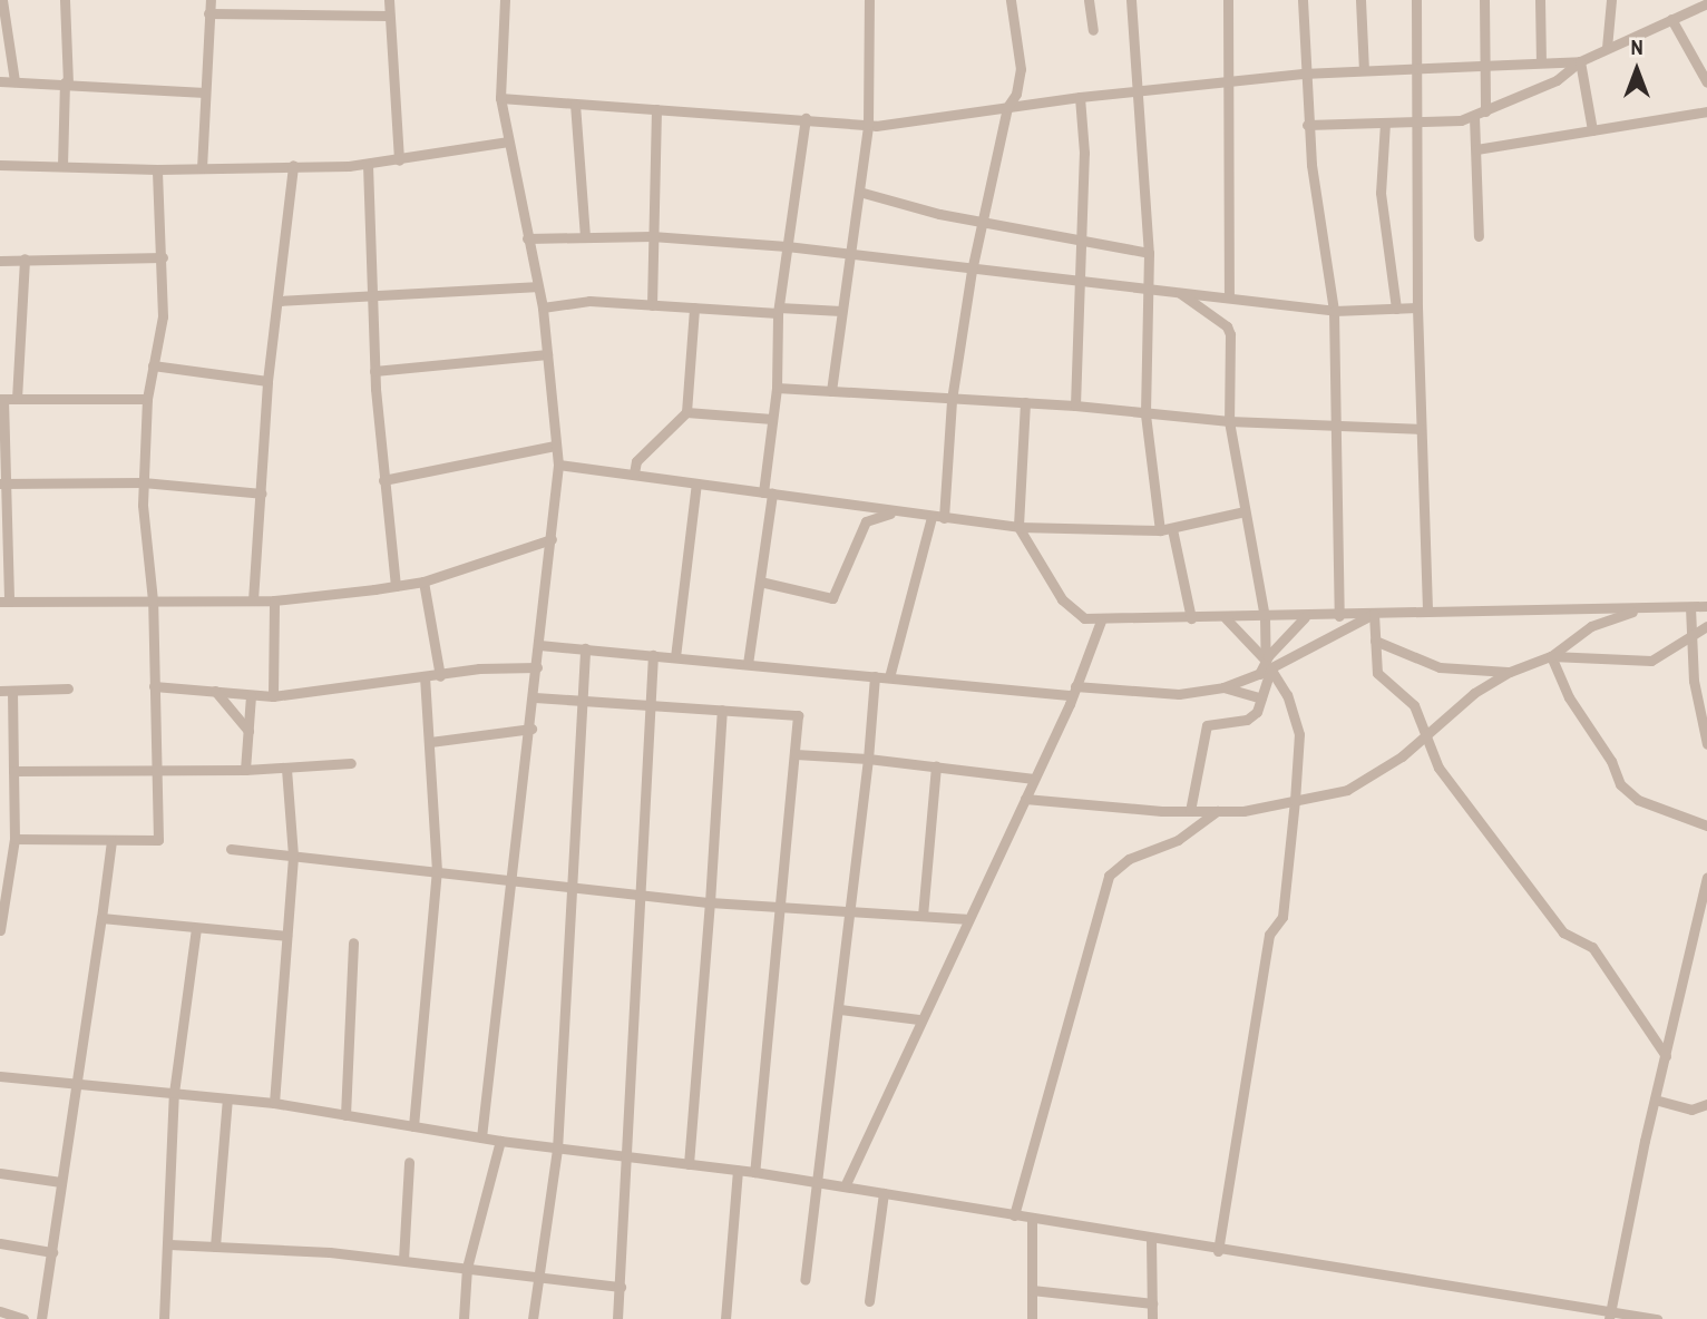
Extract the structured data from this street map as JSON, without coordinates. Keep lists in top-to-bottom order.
{
  "north": "top"
}
